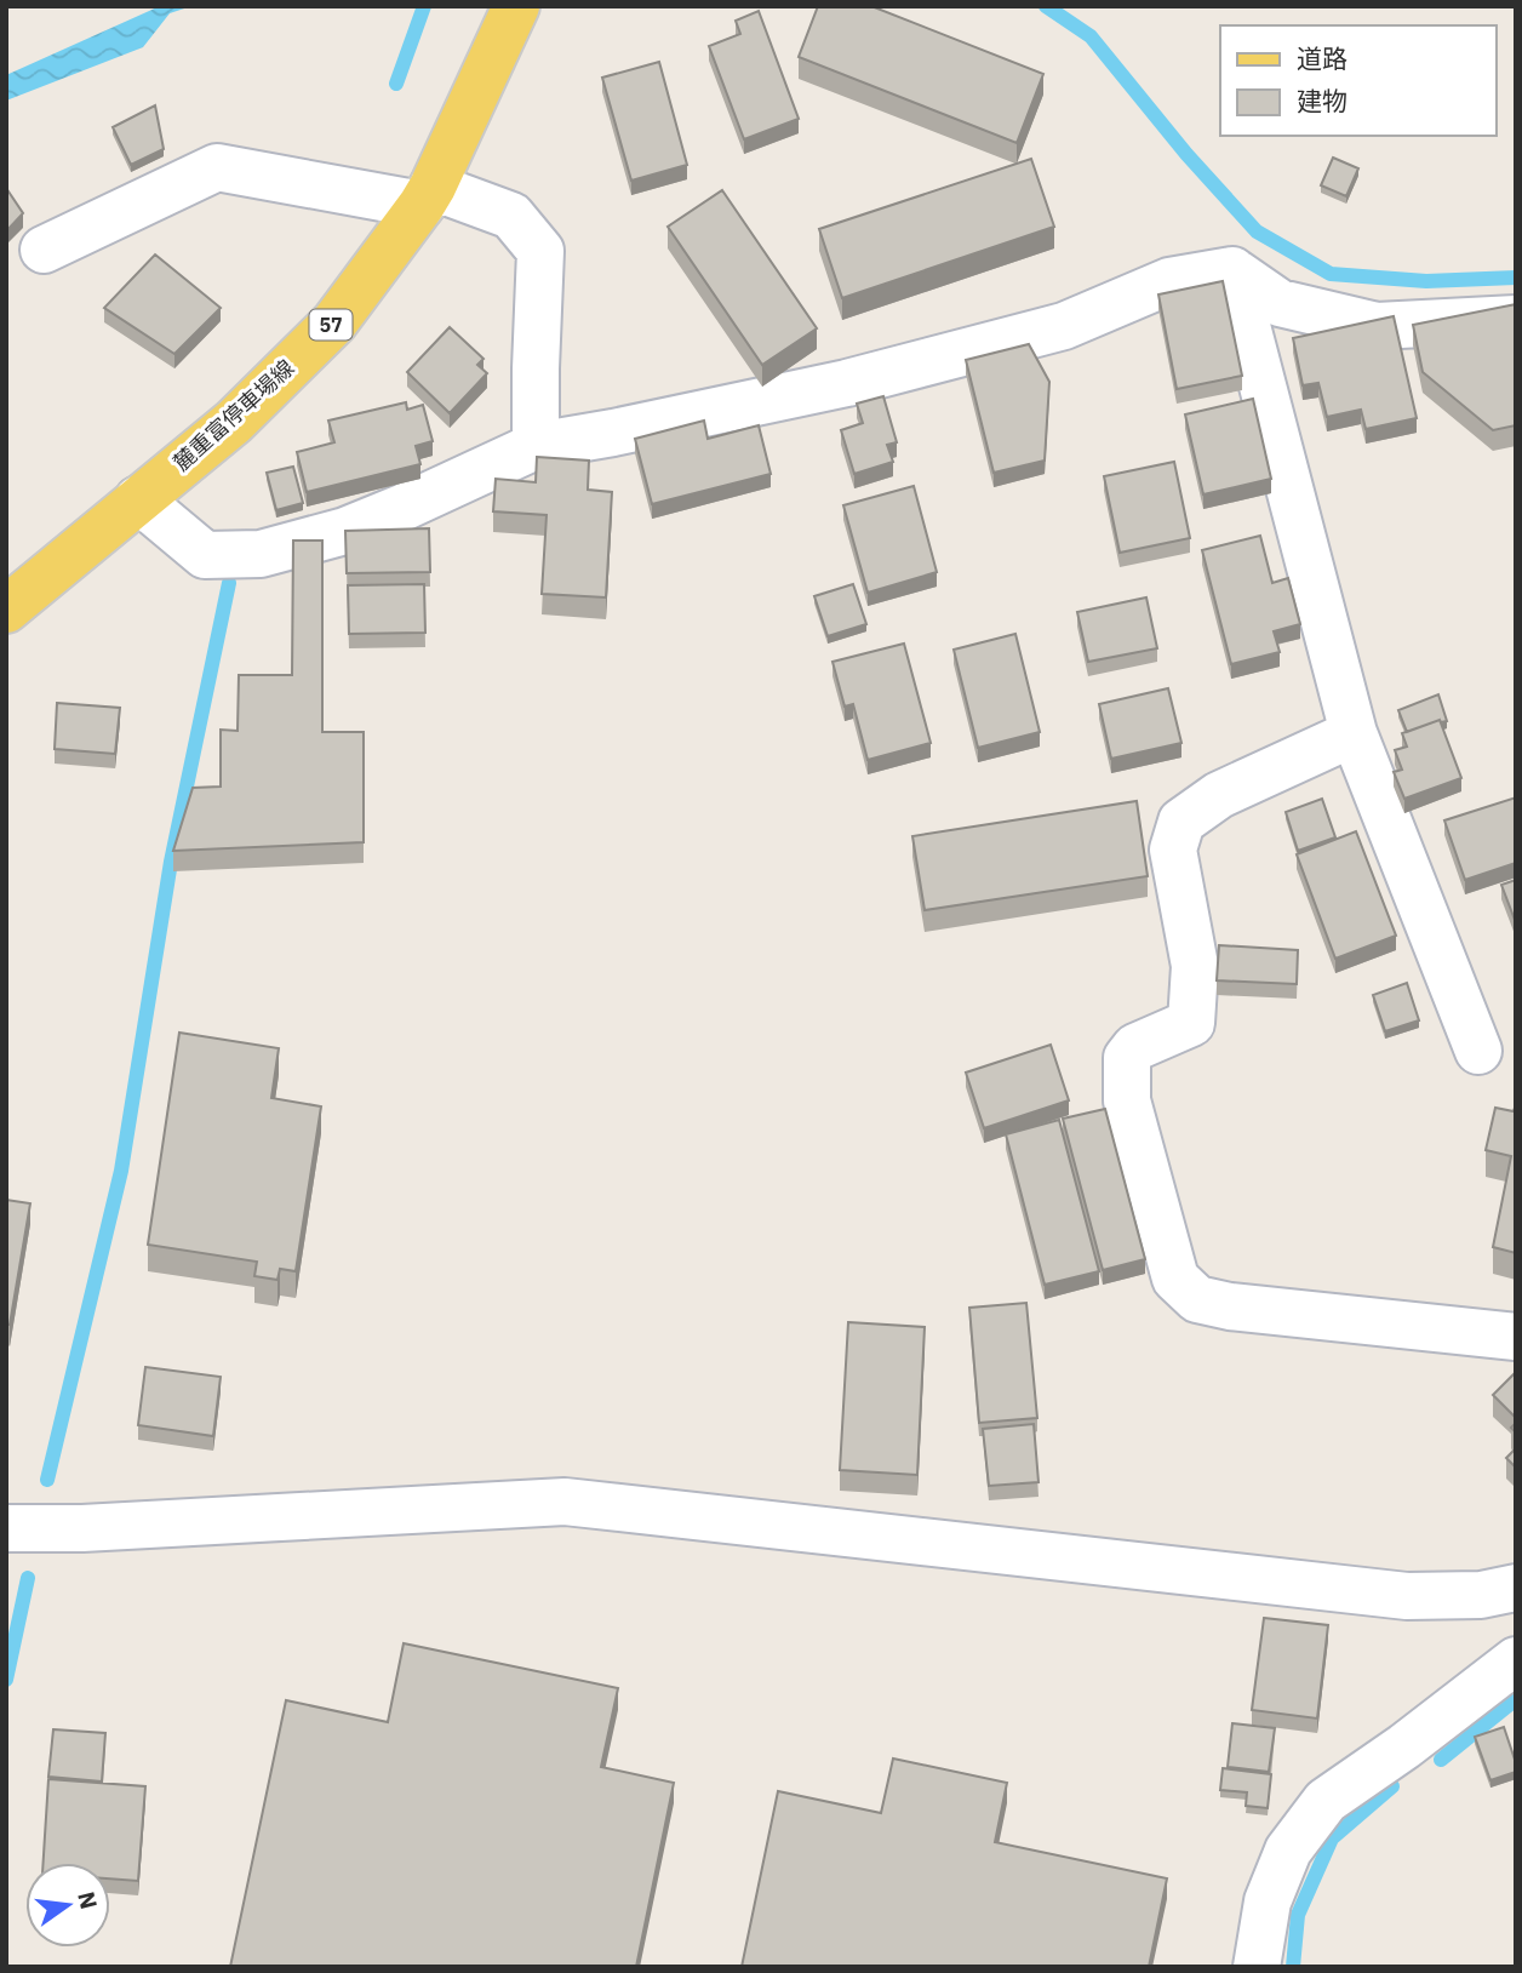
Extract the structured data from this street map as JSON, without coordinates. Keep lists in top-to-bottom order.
{
  "streets": {
    "main road": ["57", "麓重富停車場線"]
  },
  "legend": ["道路", "建物"],
  "north": "right"
}
